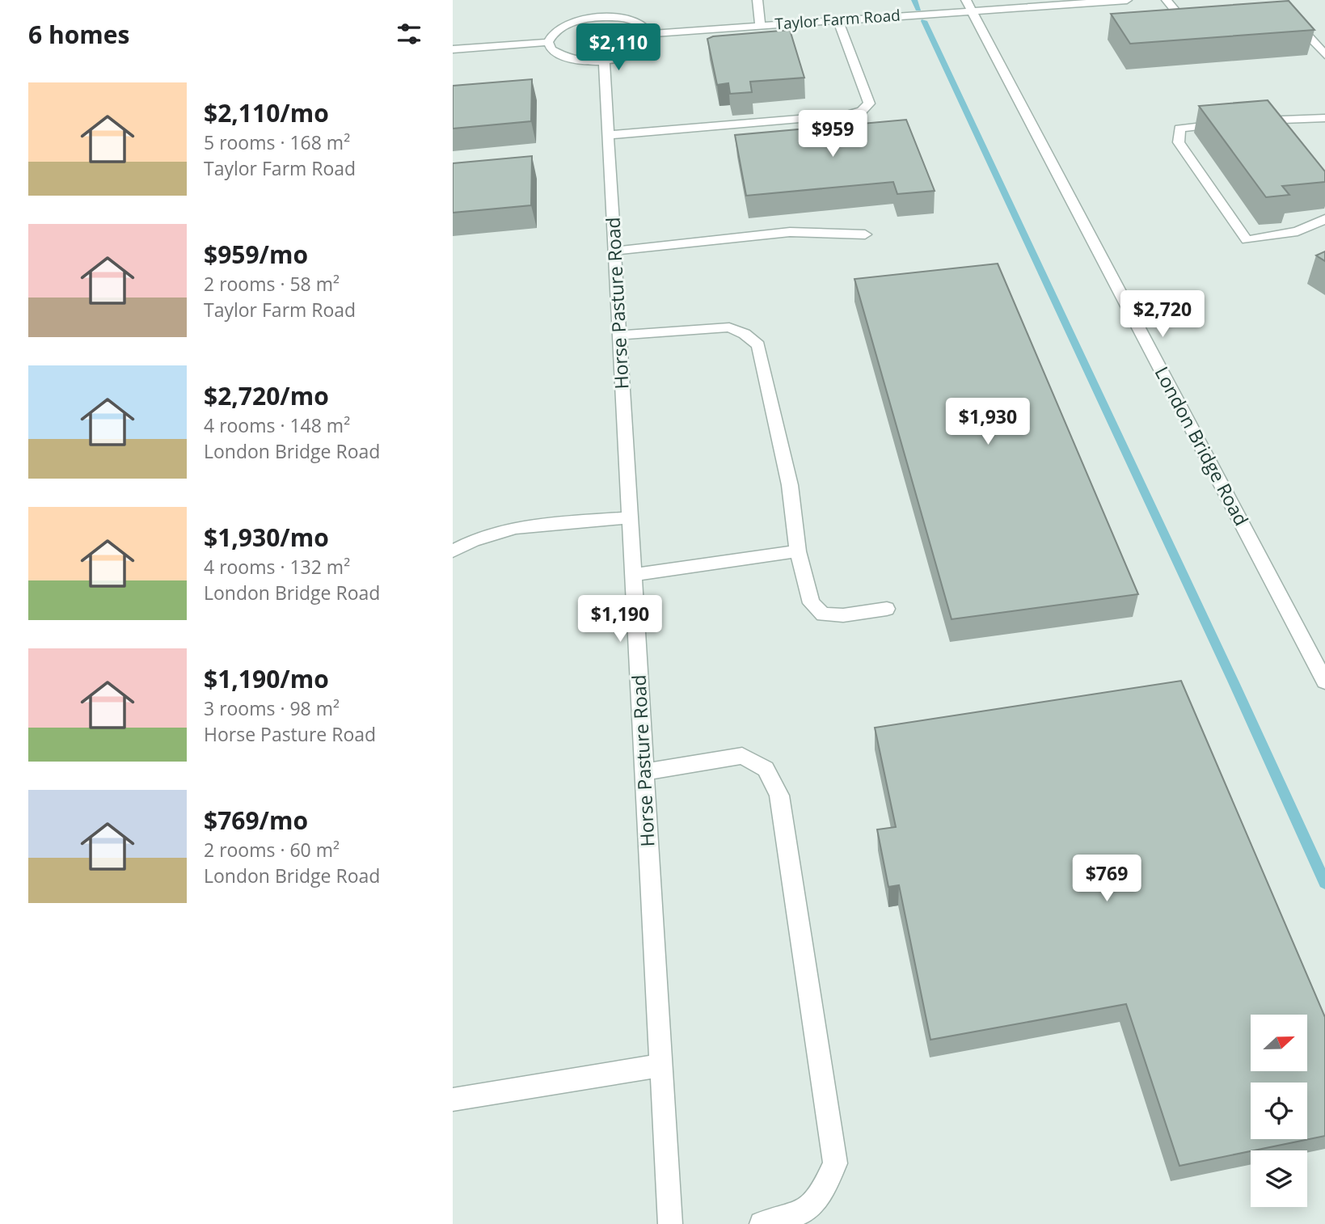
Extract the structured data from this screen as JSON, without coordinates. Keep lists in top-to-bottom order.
{
  "streets": {
    "street": ["Taylor Farm Road", "Horse Pasture Road", "London Bridge Road"]
  },
  "crossings": [
    ["Taylor Farm Road", "London Bridge Road"]
  ],
  "north": "right",
  "page": {
    "heading": "6 homes",
    "price": [
      "$2,110",
      "$959",
      "$2,720",
      "$1,930",
      "$1,190",
      "$769"
    ],
    "list": [
      {
        "name": "$2,110/mo",
        "note": "5 rooms · 168 m² · Taylor Farm Road"
      },
      {
        "name": "$959/mo",
        "note": "2 rooms · 58 m² · Taylor Farm Road"
      },
      {
        "name": "$2,720/mo",
        "note": "4 rooms · 148 m² · London Bridge Road"
      },
      {
        "name": "$1,930/mo",
        "note": "4 rooms · 132 m² · London Bridge Road"
      },
      {
        "name": "$1,190/mo",
        "note": "3 rooms · 98 m² · Horse Pasture Road"
      },
      {
        "name": "$769/mo",
        "note": "2 rooms · 60 m² · London Bridge Road"
      }
    ]
  }
}
